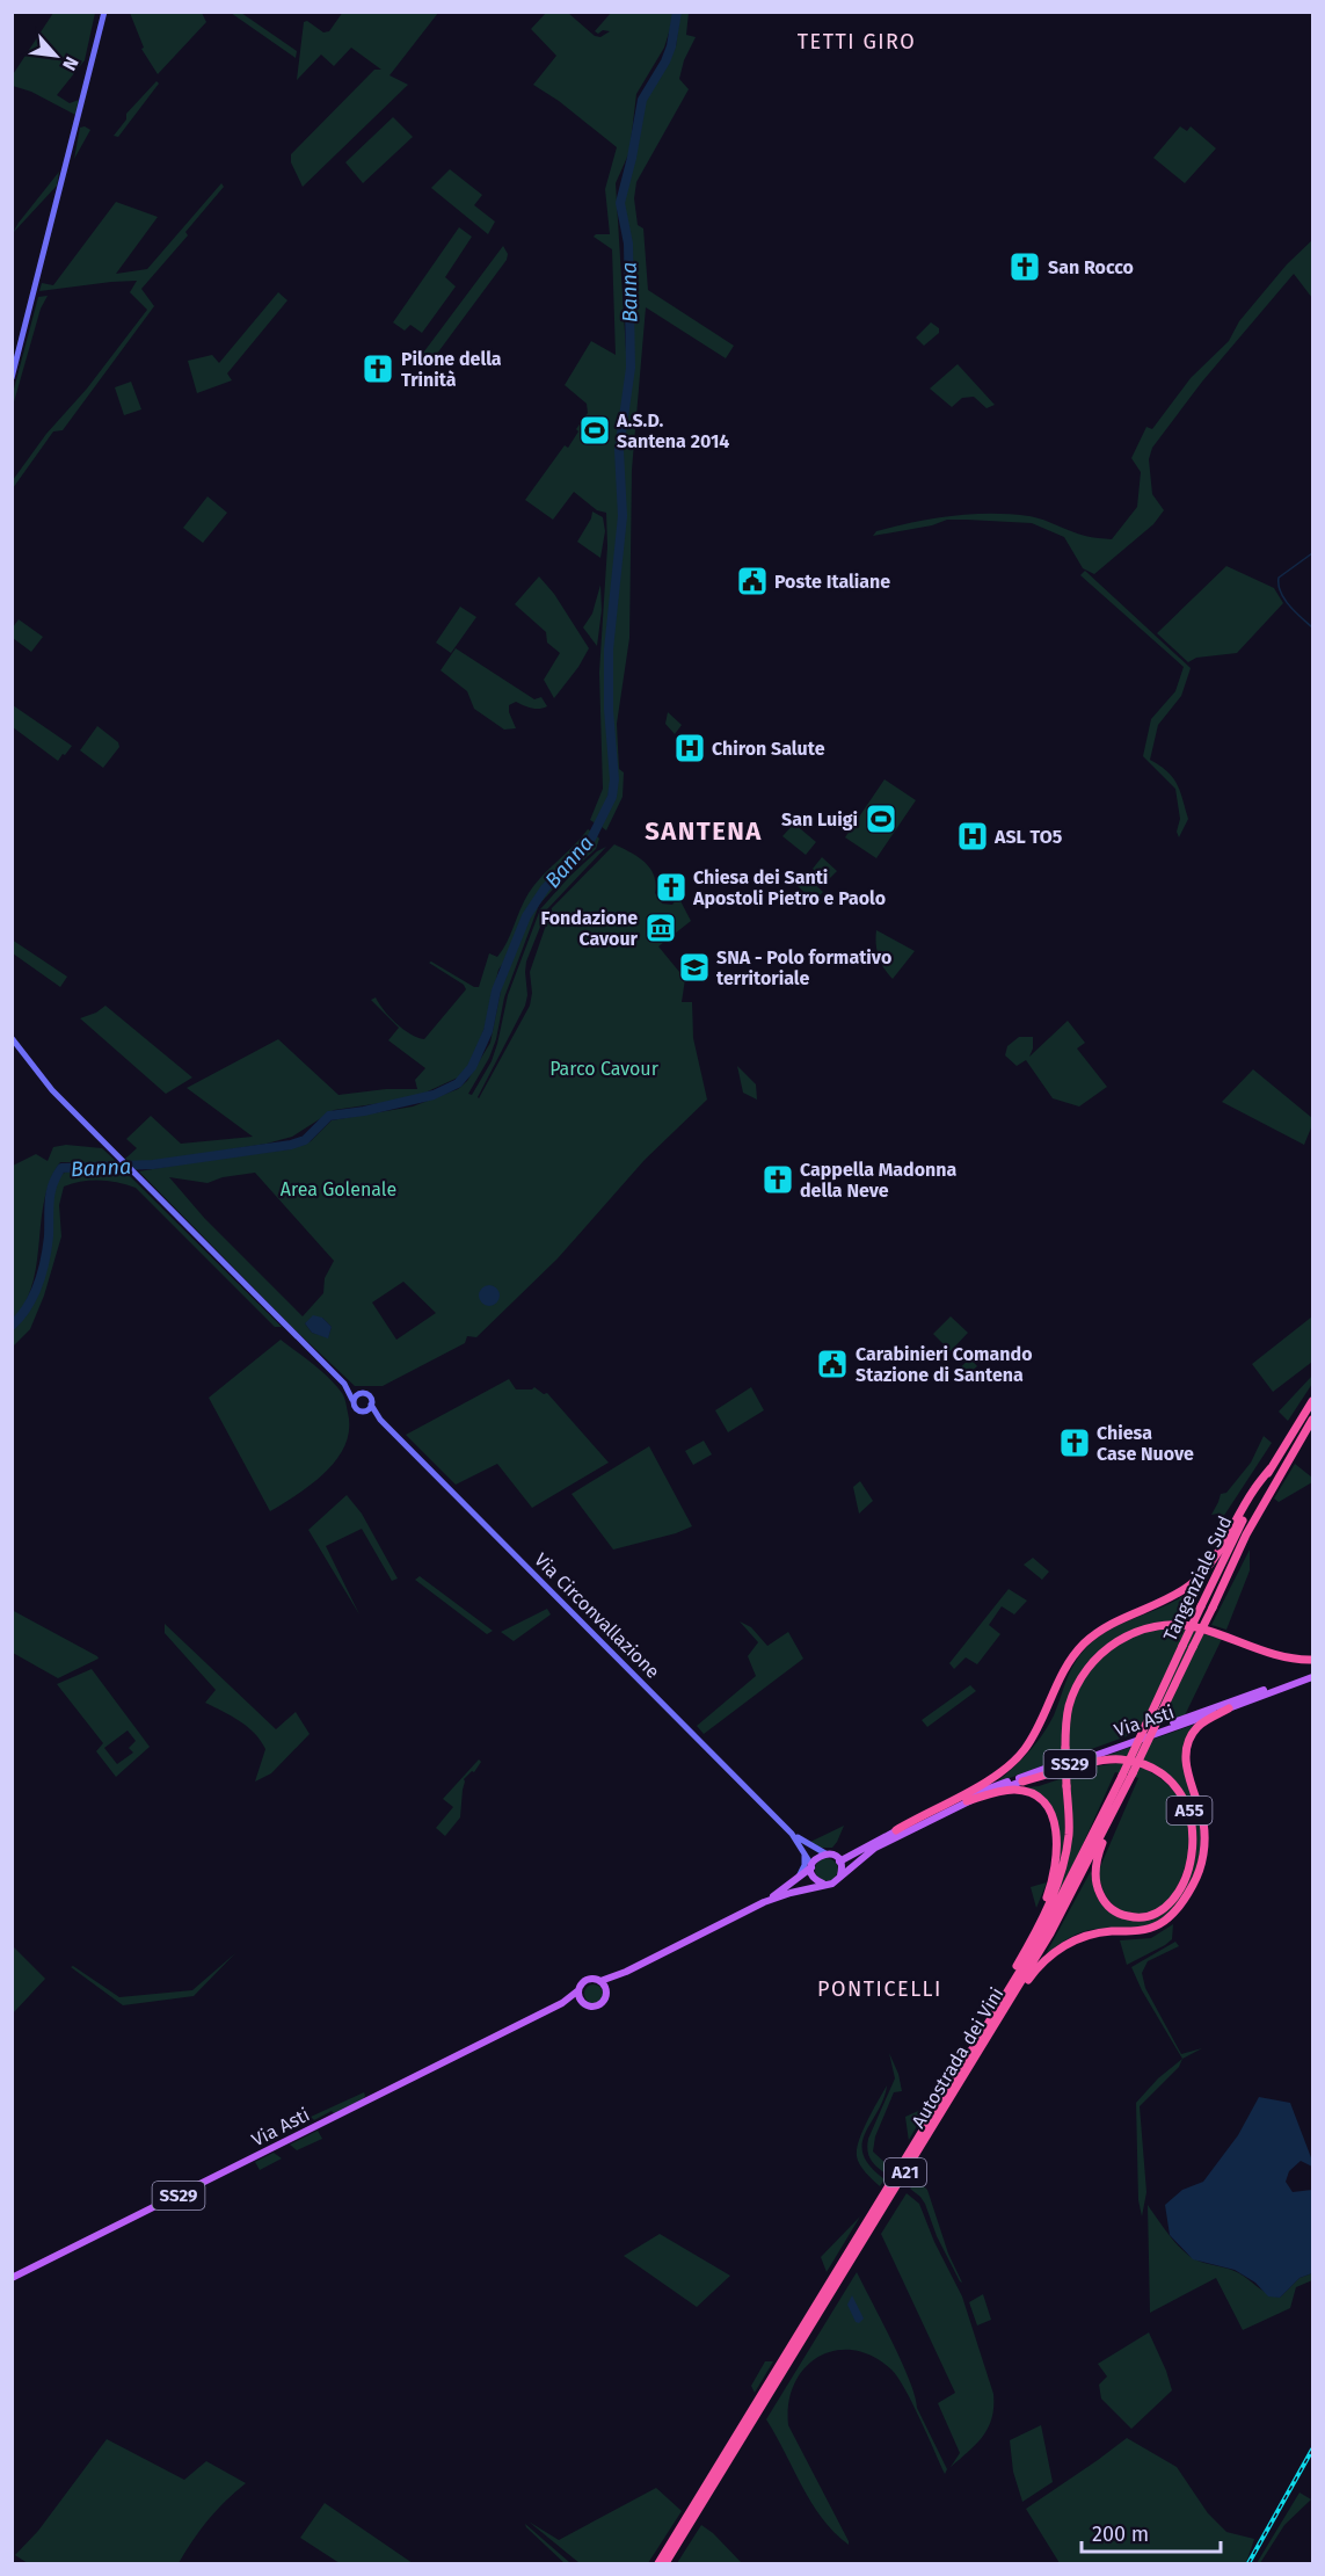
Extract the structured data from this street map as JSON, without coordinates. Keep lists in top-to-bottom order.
{
  "streets": {
    "highway": [
      "Tangenziale Sud",
      "A55",
      "Autostrada dei Vini",
      "A21"
    ],
    "main road": ["Via Circonvallazione", "Via Asti", "SS29"]
  },
  "crossings": [
    ["Tangenziale Sud", "A55"],
    ["Tangenziale Sud", "Autostrada dei Vini"],
    ["Via Circonvallazione", "Via Asti"],
    ["Via Asti", "A55"],
    ["A55", "Autostrada dei Vini"]
  ],
  "districts": ["TETTI GIRO", "SANTENA", "PONTICELLI"],
  "water": ["Banna"],
  "parks": ["Parco Cavour", "Area Golenale"],
  "places": {
    "church": [
      "San Rocco",
      "Pilone della Trinità",
      "Chiesa dei Santi Apostoli Pietro e Paolo",
      "Cappella Madonna della Neve",
      "Chiesa Case Nuove"
    ],
    "sports": ["A.S.D. Santena 2014", "San Luigi"],
    "public building": ["Poste Italiane", "Carabinieri Comando Stazione di Santena"],
    "hospital": ["Chiron Salute", "ASL TO5"],
    "museum": ["Fondazione Cavour"],
    "school or university": ["SNA - Polo formativo territoriale"]
  },
  "scale_bar": "200 m",
  "north": "bottom right"
}
